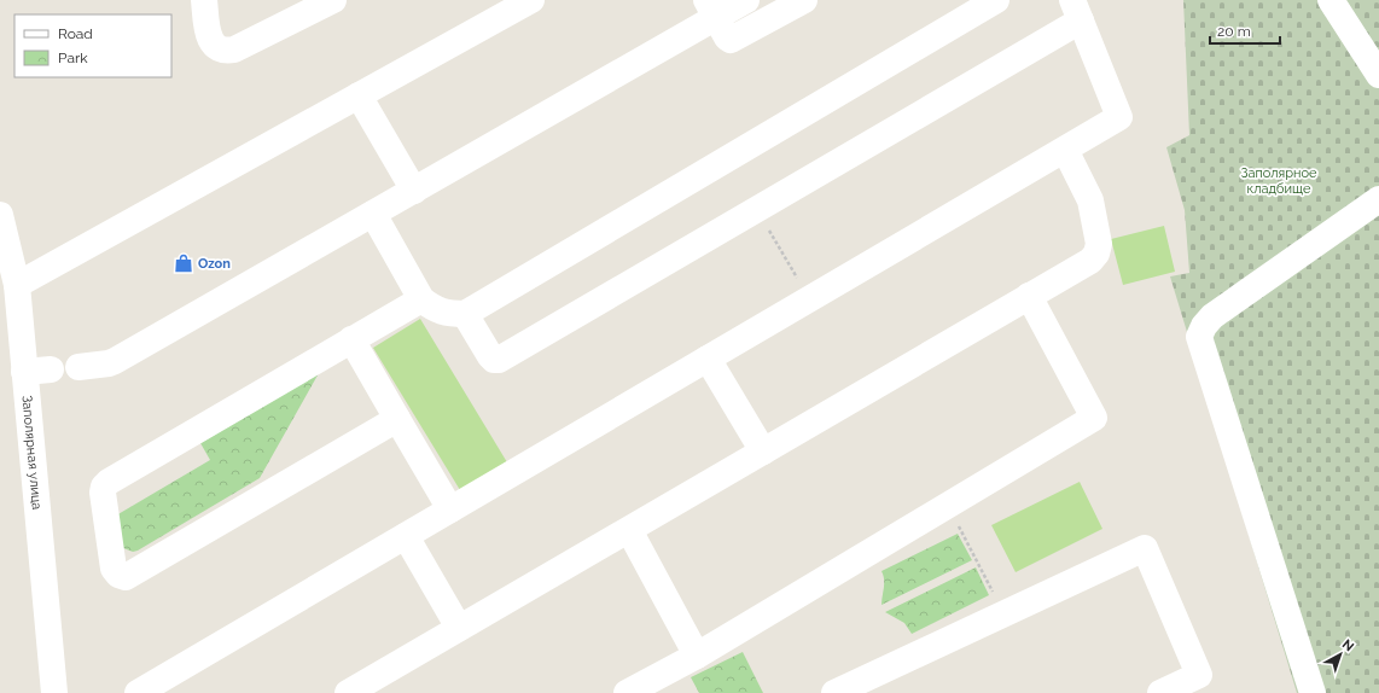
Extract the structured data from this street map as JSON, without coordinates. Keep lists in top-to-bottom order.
{
  "streets": {
    "street": ["Заполярная улица"]
  },
  "parks": ["Заполярное кладбище"],
  "places": {
    "shop": ["Ozon"]
  },
  "legend": ["Road", "Park"],
  "scale_bar": "20 m",
  "north": "top right"
}
